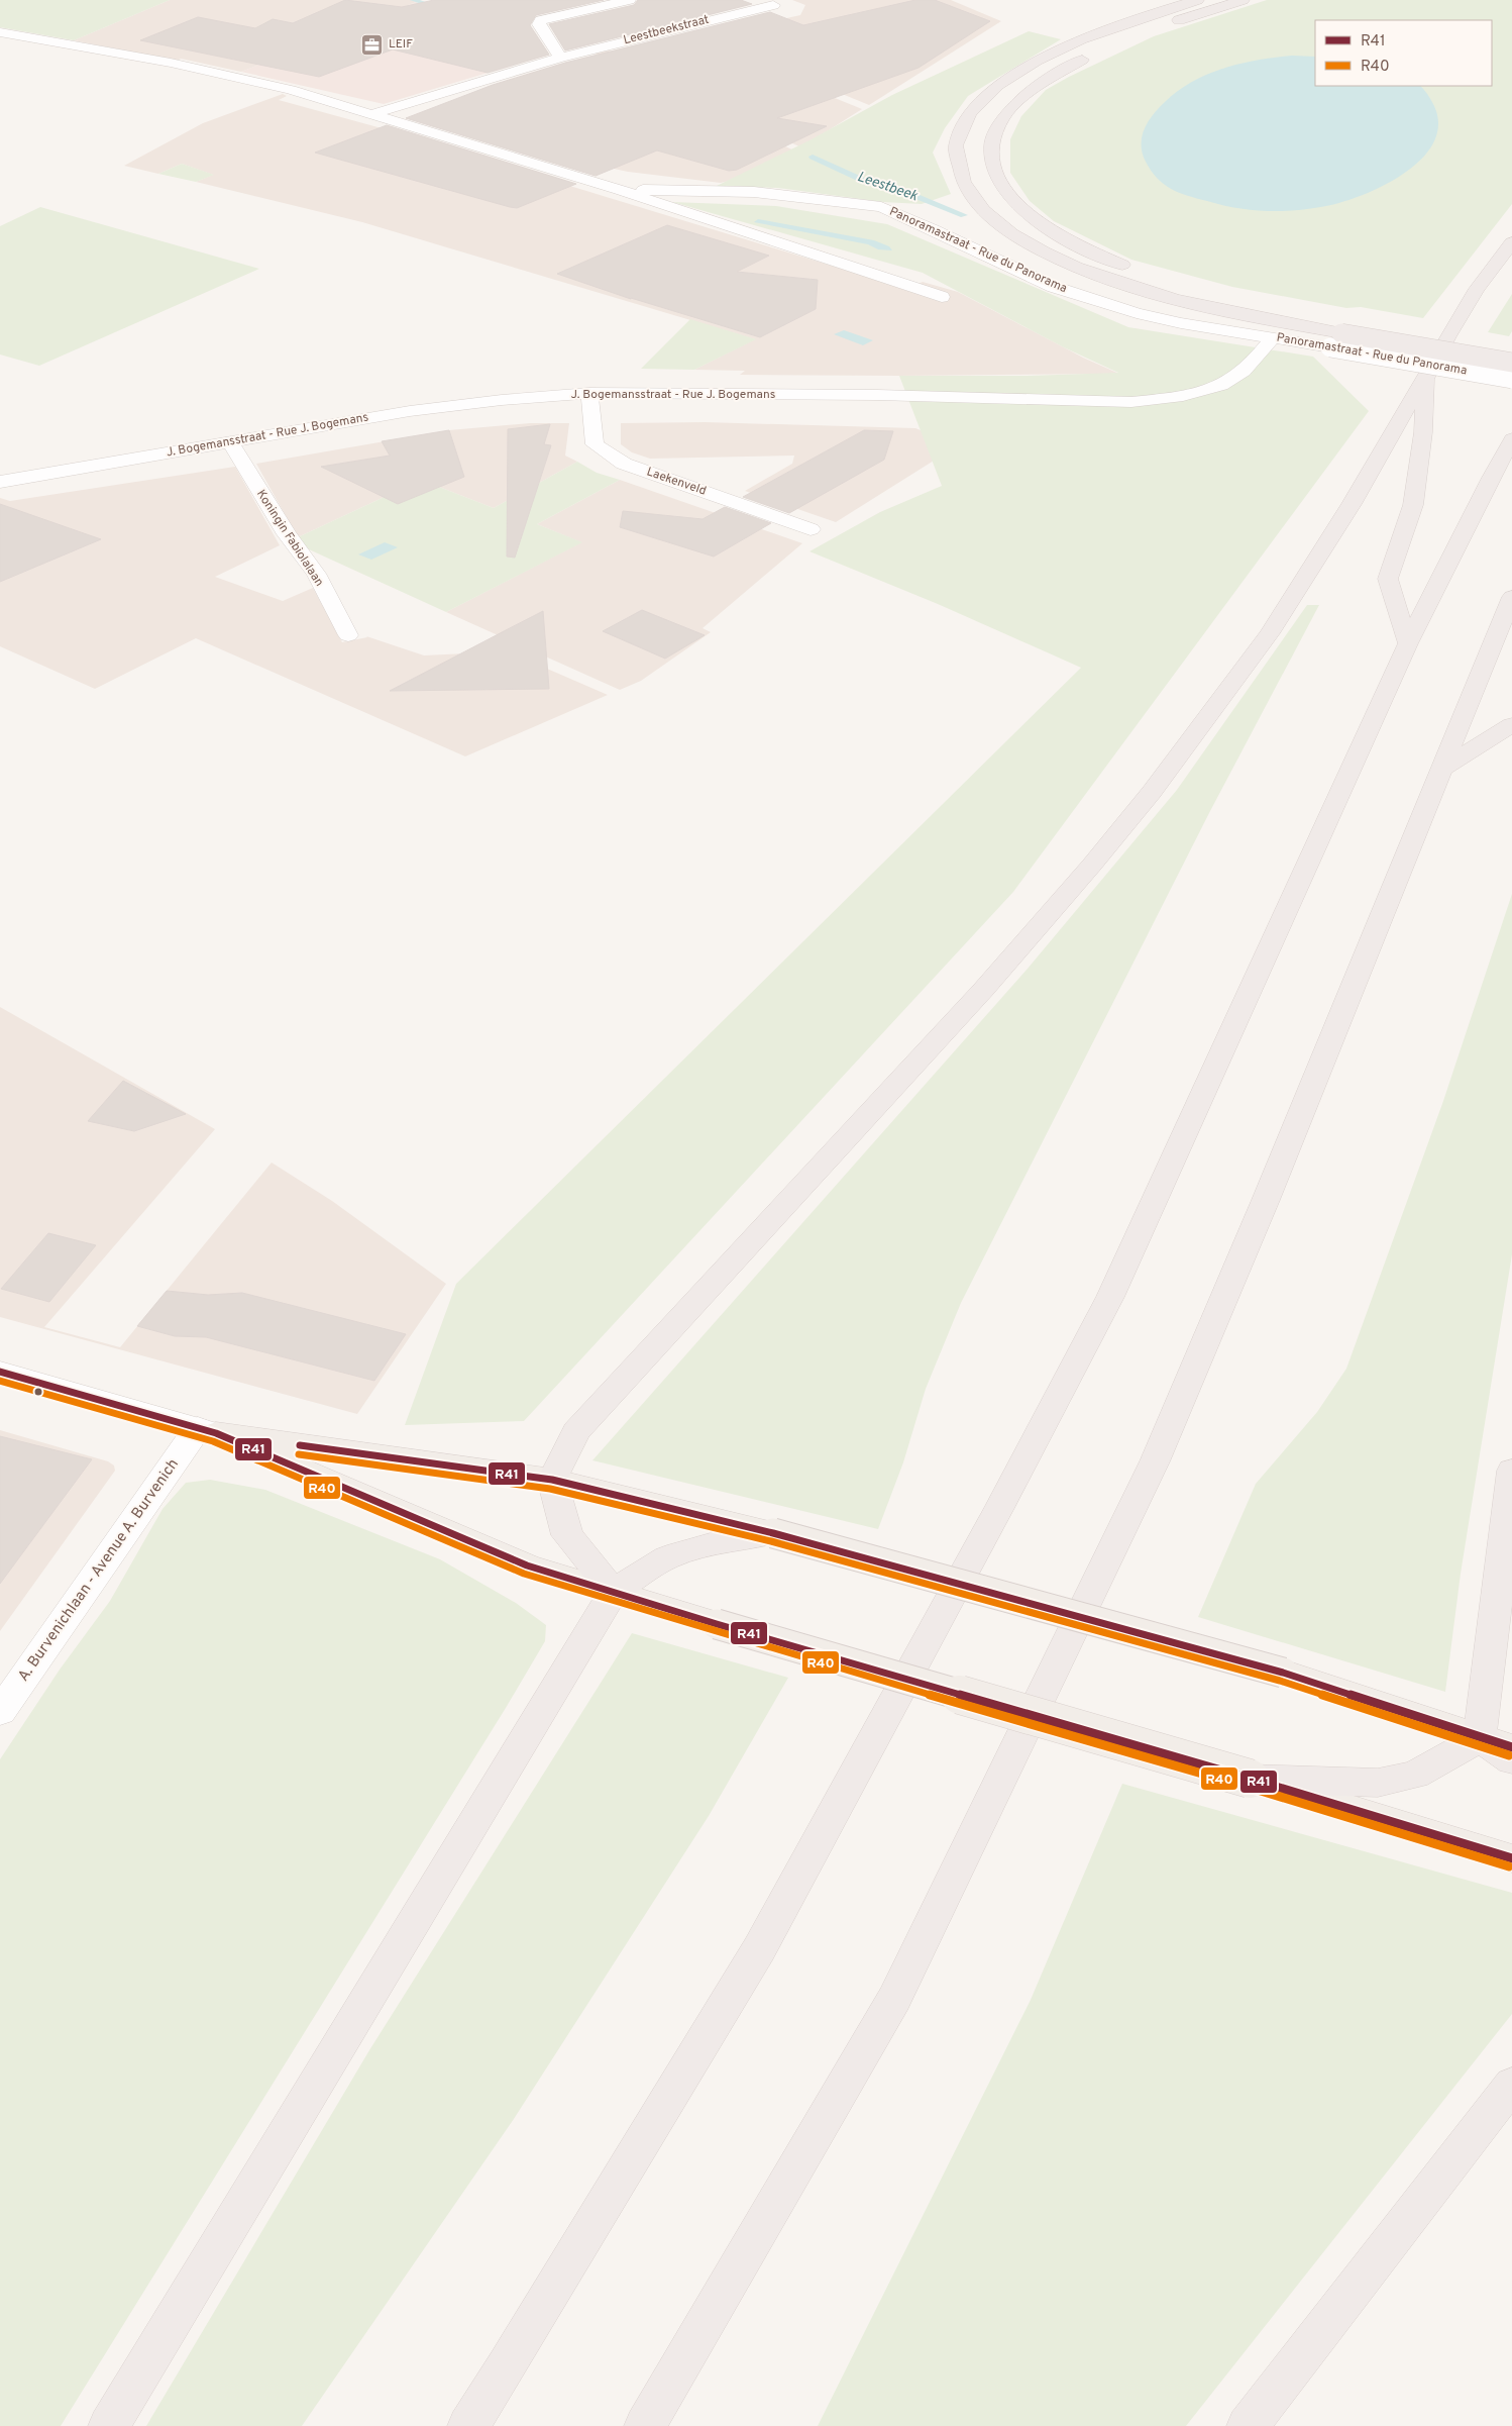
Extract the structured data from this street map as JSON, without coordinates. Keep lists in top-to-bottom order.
{
  "streets": {
    "street": [
      "Leestbeekstraat",
      "Panoramastraat - Rue du Panorama",
      "J. Bogemansstraat - Rue J. Bogemans",
      "Laekenveld",
      "Koningin Fabiolalaan",
      "A. Burvenichlaan - Avenue A. Burvenich"
    ]
  },
  "crossings": [
    ["Panoramastraat - Rue du Panorama", "J. Bogemansstraat - Rue J. Bogemans"],
    ["J. Bogemansstraat - Rue J. Bogemans", "Laekenveld"],
    ["J. Bogemansstraat - Rue J. Bogemans", "Koningin Fabiolalaan"]
  ],
  "water": ["Leestbeek"],
  "places": {
    "office": ["LEIF"]
  },
  "lines": ["transit line R41", "transit line R40"],
  "legend": ["R41", "R40"]
}
